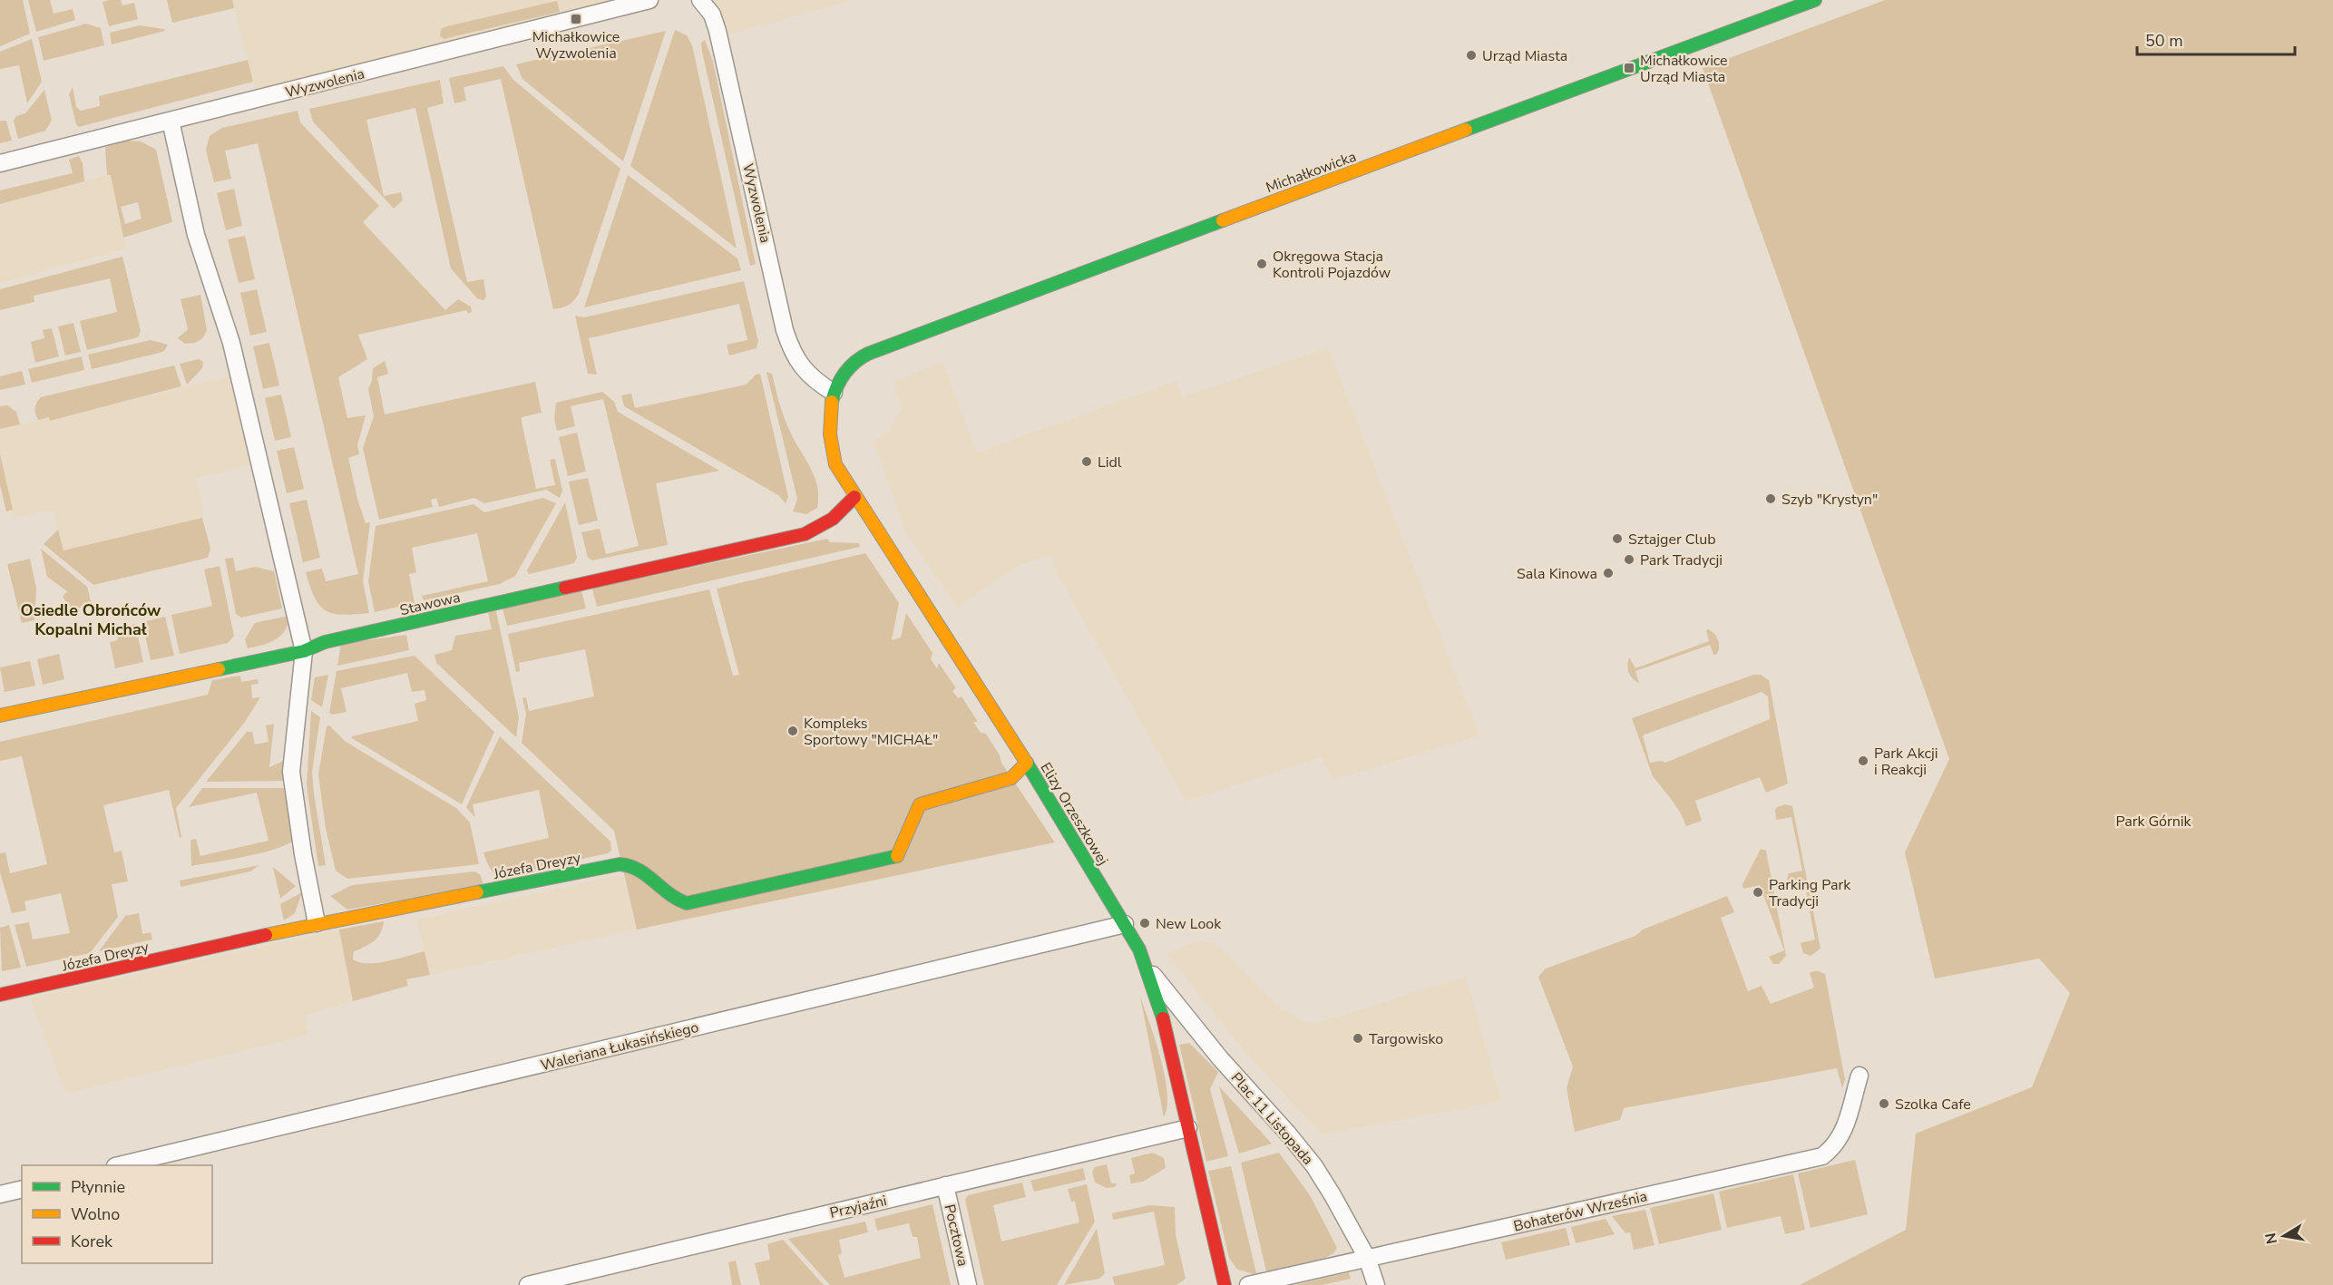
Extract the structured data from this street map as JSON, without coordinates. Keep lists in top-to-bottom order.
{
  "streets": {
    "street": [
      "Wyzwolenia",
      "Michałkowicka",
      "Stawowa",
      "Elizy Orzeszkowej",
      "Józefa Dreyzy",
      "Waleriana Łukasińskiego",
      "Plac 11 Listopada",
      "Przyjaźni",
      "Bohaterów Września",
      "Pocztowa"
    ]
  },
  "crossings": [
    ["Wyzwolenia", "Michałkowicka"],
    ["Wyzwolenia", "Elizy Orzeszkowej"],
    ["Michałkowicka", "Elizy Orzeszkowej"],
    ["Stawowa", "Elizy Orzeszkowej"],
    ["Elizy Orzeszkowej", "Józefa Dreyzy"],
    ["Elizy Orzeszkowej", "Waleriana Łukasińskiego"],
    ["Elizy Orzeszkowej", "Plac 11 Listopada"],
    ["Elizy Orzeszkowej", "Przyjaźni"],
    ["Plac 11 Listopada", "Bohaterów Września"],
    ["Przyjaźni", "Pocztowa"]
  ],
  "districts": ["Osiedle Obrońców Kopalni Michał"],
  "parks": ["Park Górnik"],
  "places": {
    "transit": ["Michałkowice Wyzwolenia", "Michałkowice Urząd Miasta"],
    "other": [
      "Urząd Miasta",
      "Okręgowa Stacja Kontroli Pojazdów",
      "Lidl",
      "Szyb \"Krystyn\"",
      "Sztajger Club",
      "Park Tradycji",
      "Sala Kinowa",
      "Kompleks Sportowy \"MICHAŁ\"",
      "Park Akcji i Reakcji",
      "Parking Park Tradycji",
      "New Look",
      "Targowisko",
      "Szolka Cafe"
    ]
  },
  "legend": ["Płynnie", "Wolno", "Korek"],
  "scale_bar": "50 m",
  "north": "left"
}
